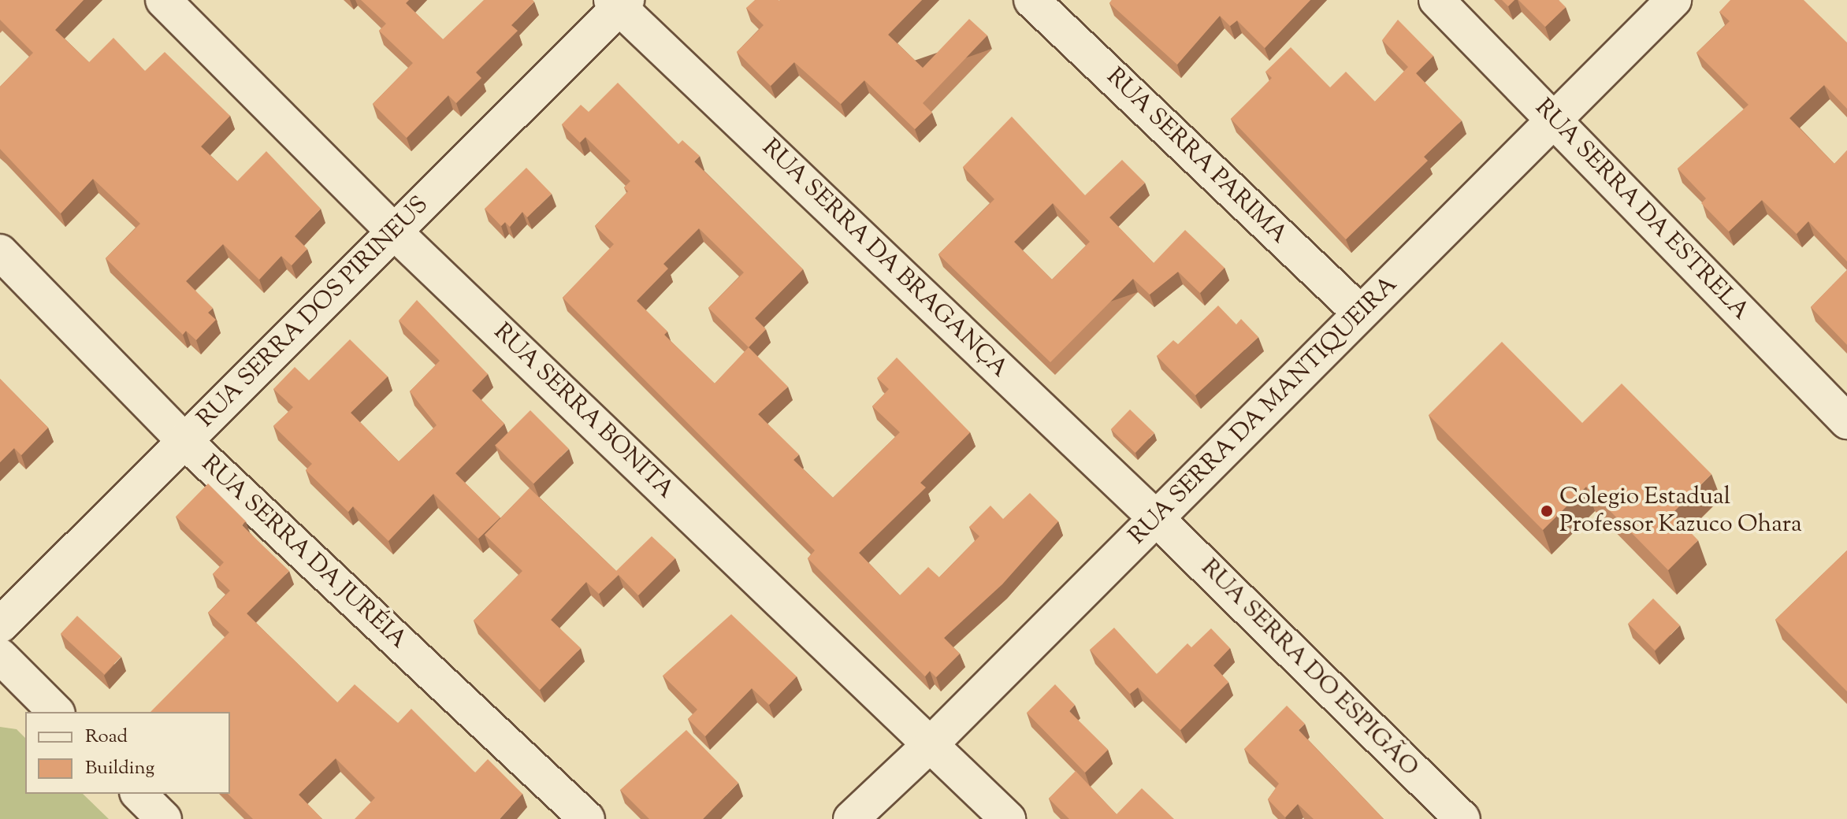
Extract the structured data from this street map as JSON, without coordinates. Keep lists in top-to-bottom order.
{
  "streets": {
    "street": [
      "RUA SERRA PARIMA",
      "RUA SERRA DA ESTRELA",
      "RUA SERRA DA BRAGANÇA",
      "RUA SERRA DOS PIRINEUS",
      "RUA SERRA DA MANTIQUEIRA",
      "RUA SERRA BONITA",
      "RUA SERRA DA JURÉIA",
      "RUA SERRA DO ESPIGÃO"
    ]
  },
  "crossings": [
    ["RUA SERRA PARIMA", "RUA SERRA DA MANTIQUEIRA"],
    ["RUA SERRA DA ESTRELA", "RUA SERRA DA MANTIQUEIRA"],
    ["RUA SERRA DA BRAGANÇA", "RUA SERRA DOS PIRINEUS"],
    ["RUA SERRA DA BRAGANÇA", "RUA SERRA DA MANTIQUEIRA"],
    ["RUA SERRA DA BRAGANÇA", "RUA SERRA DO ESPIGÃO"],
    ["RUA SERRA DOS PIRINEUS", "RUA SERRA BONITA"],
    ["RUA SERRA DOS PIRINEUS", "RUA SERRA DA JURÉIA"],
    ["RUA SERRA DA MANTIQUEIRA", "RUA SERRA BONITA"],
    ["RUA SERRA DA MANTIQUEIRA", "RUA SERRA DO ESPIGÃO"]
  ],
  "places": ["Colegio Estadual Professor Kazuco Ohara"],
  "legend": ["Road", "Building"]
}
